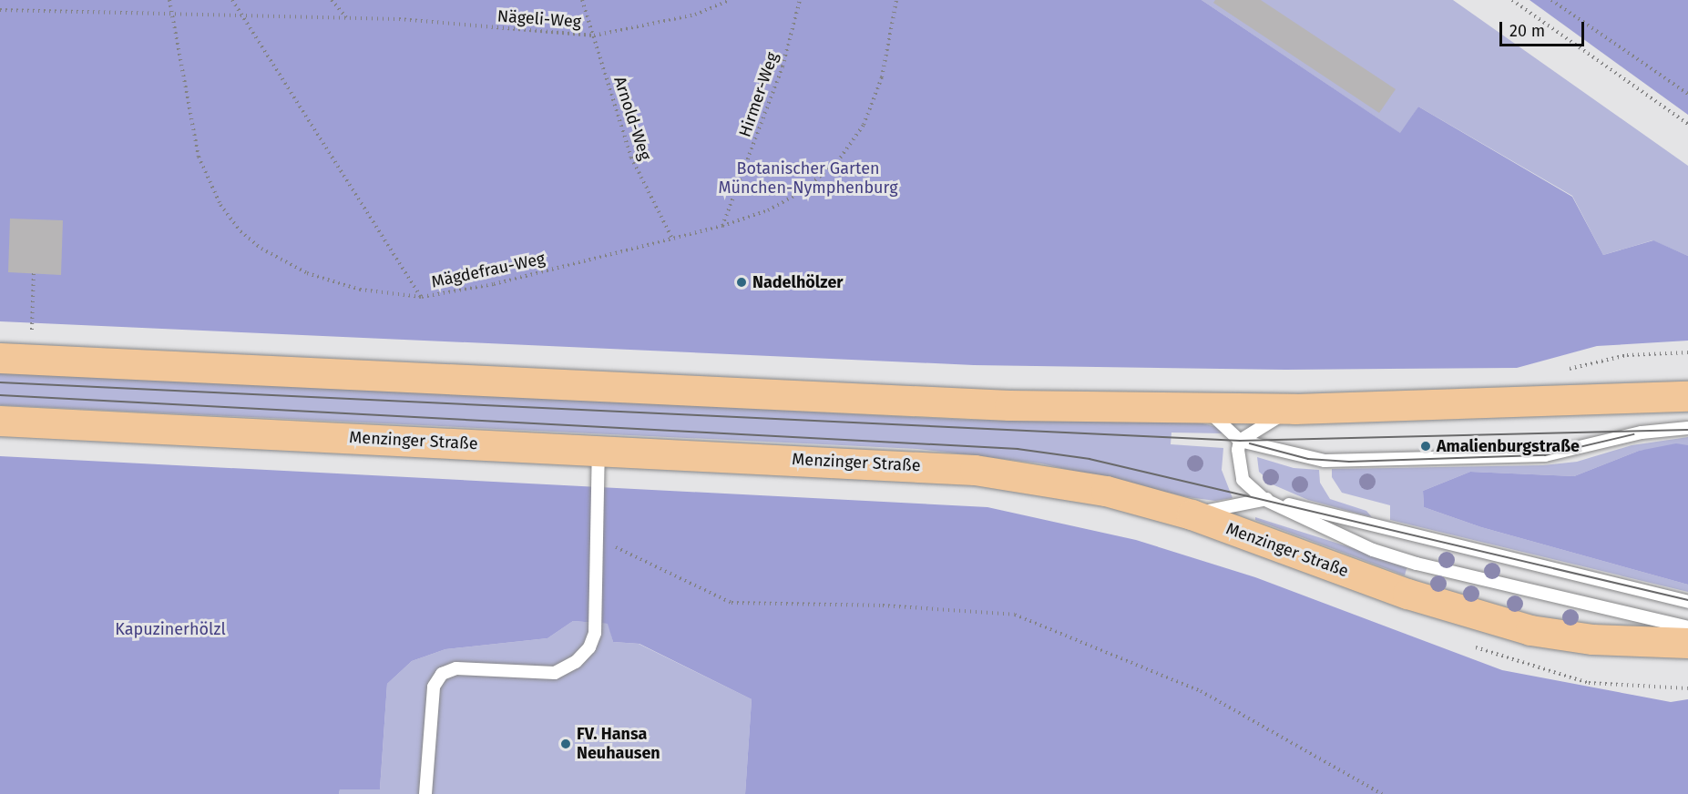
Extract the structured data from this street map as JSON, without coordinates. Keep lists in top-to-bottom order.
{
  "streets": {
    "main road": ["Menzinger Straße"],
    "path": [
      "Nägeli-Weg",
      "Hirmer-Weg",
      "Arnold-Weg",
      "Mägdefrau-Weg"
    ]
  },
  "crossings": [
    ["Nägeli-Weg", "Arnold-Weg"],
    ["Nägeli-Weg", "Mägdefrau-Weg"],
    ["Hirmer-Weg", "Mägdefrau-Weg"],
    ["Arnold-Weg", "Mägdefrau-Weg"]
  ],
  "parks": ["Botanischer Garten München-Nymphenburg", "Kapuzinerhölzl"],
  "places": ["Nadelhölzer", "Amalienburgstraße", "FV. Hansa Neuhausen"],
  "scale_bar": "20 m"
}
